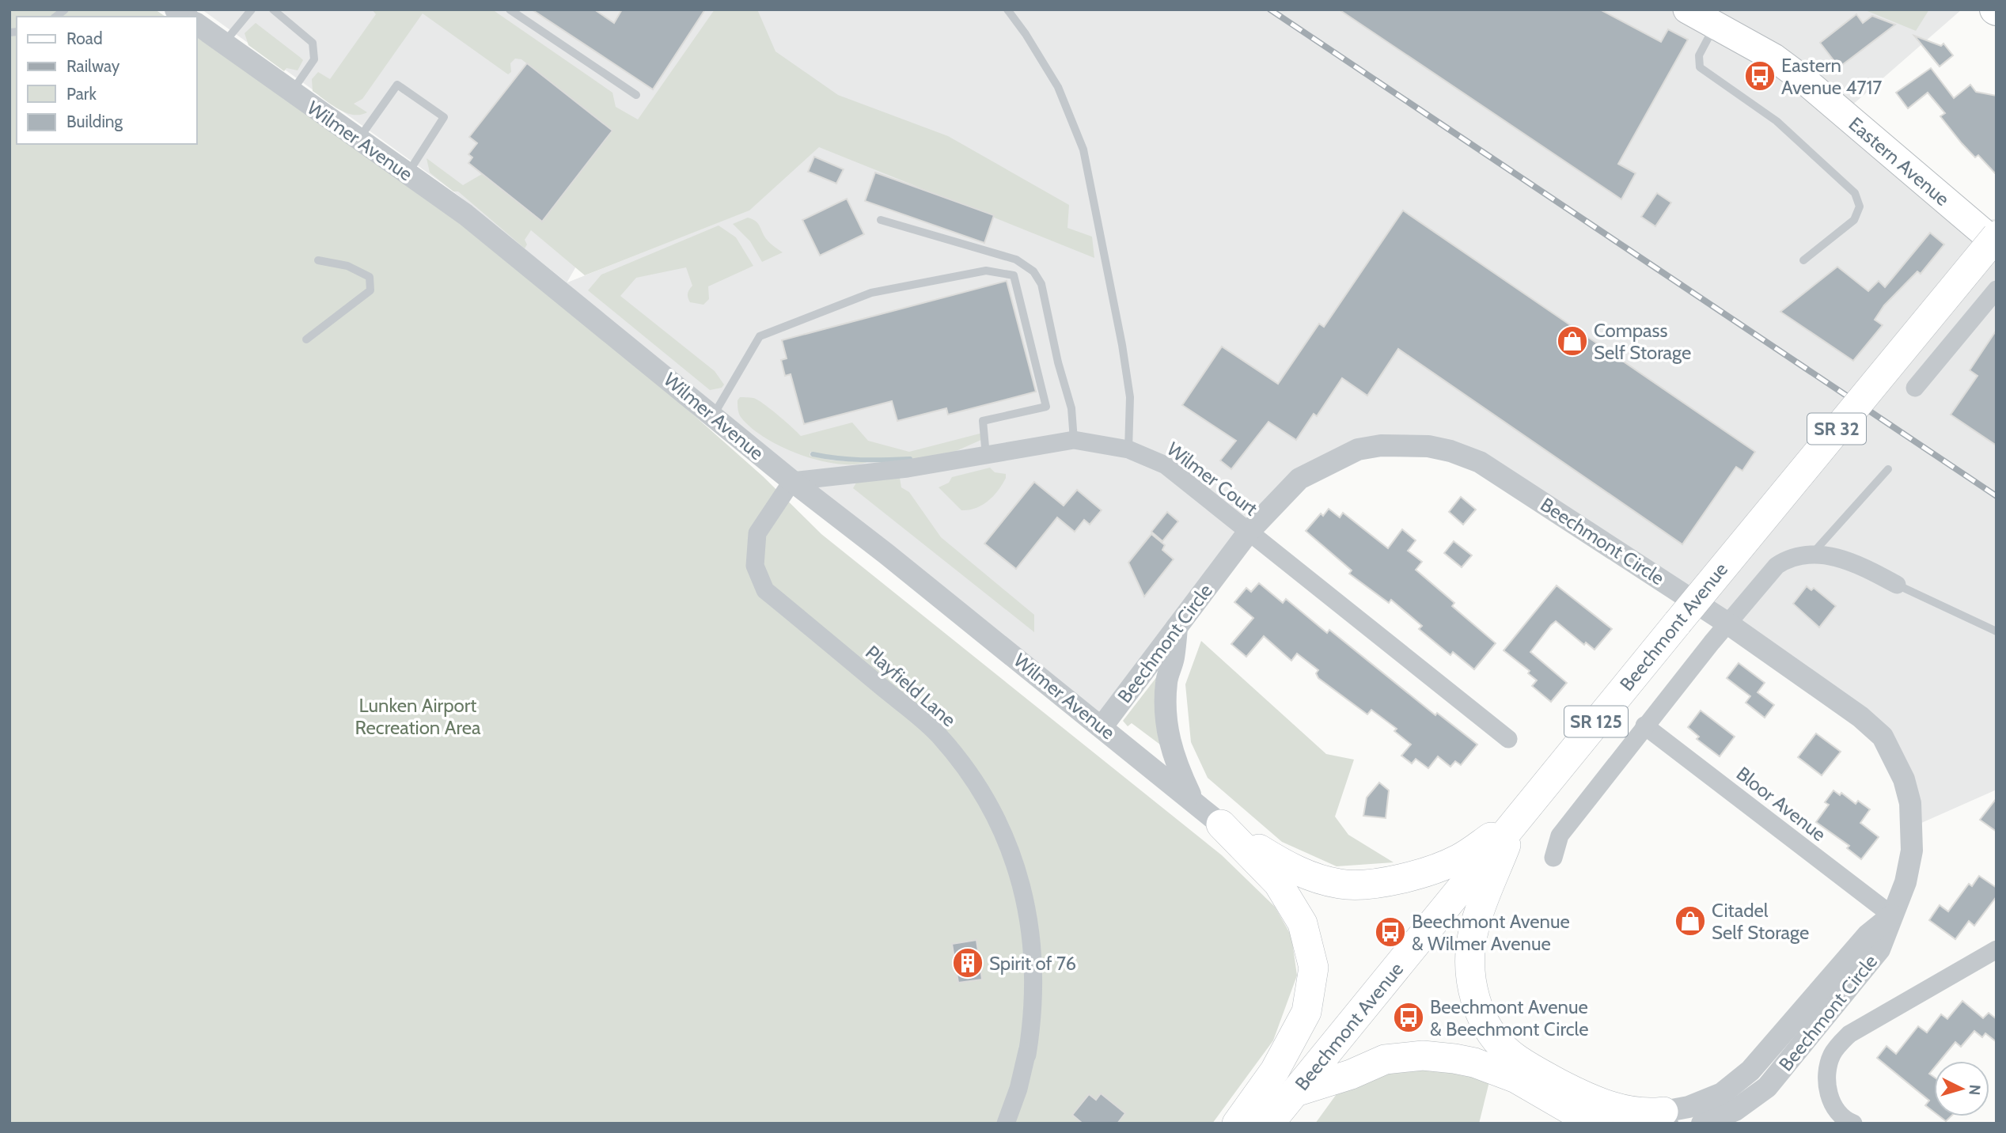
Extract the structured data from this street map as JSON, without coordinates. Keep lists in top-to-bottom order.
{
  "streets": {
    "highway": ["SR 32", "Beechmont Avenue", "SR 125"],
    "main road": ["Eastern Avenue"],
    "street": [
      "Wilmer Avenue",
      "Wilmer Court",
      "Beechmont Circle",
      "Playfield Lane",
      "Bloor Avenue"
    ]
  },
  "crossings": [
    ["Wilmer Avenue", "Wilmer Court"],
    ["Wilmer Avenue", "Beechmont Circle"],
    ["Wilmer Avenue", "Playfield Lane"],
    ["Wilmer Court", "Beechmont Circle"],
    ["Wilmer Court", "Playfield Lane"],
    ["Beechmont Circle", "Bloor Avenue"]
  ],
  "parks": ["Lunken Airport Recreation Area"],
  "places": {
    "bus stop": ["Eastern Avenue 4717", "Beechmont Avenue & Wilmer Avenue", "Beechmont Avenue & Beechmont Circle"],
    "shop": ["Compass Self Storage", "Citadel Self Storage"],
    "building": ["Spirit of 76"]
  },
  "legend": [
    "Road",
    "Railway",
    "Park",
    "Building"
  ],
  "north": "right"
}
